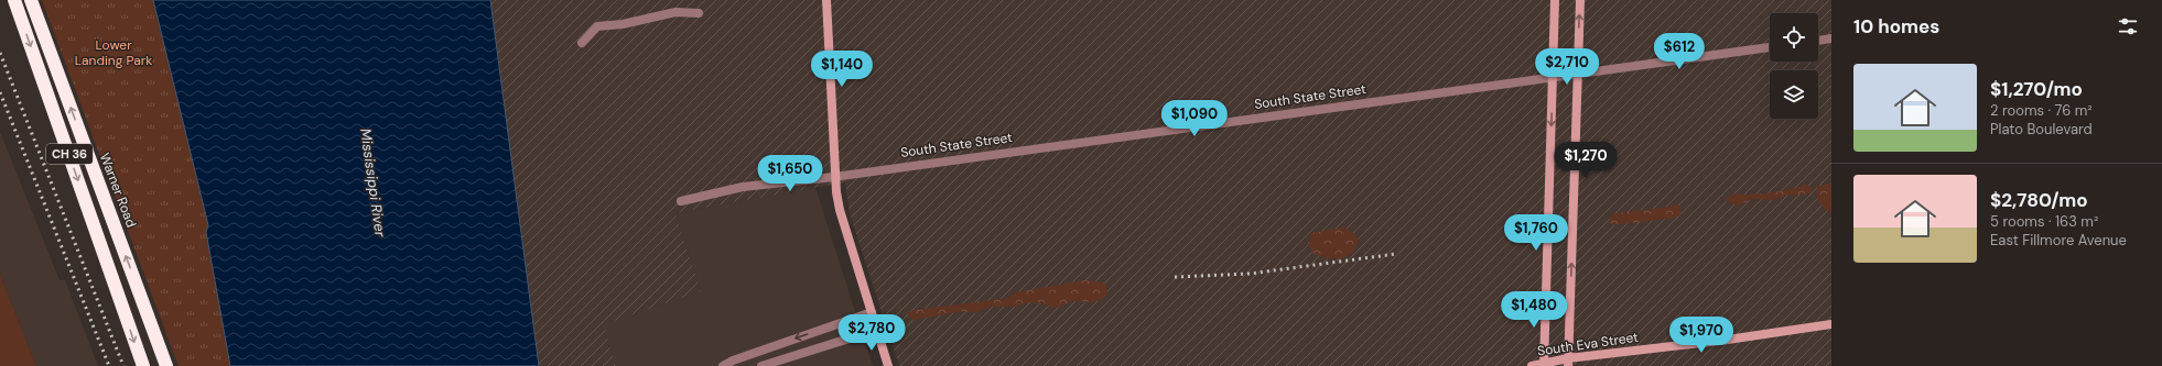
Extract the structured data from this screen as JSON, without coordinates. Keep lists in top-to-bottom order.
{
  "streets": {
    "highway": ["CH 36", "Warner Road"],
    "main road": ["South Eva Street"],
    "street": ["South State Street"]
  },
  "water": ["Mississippi River"],
  "parks": ["Lower Landing Park"],
  "page": {
    "heading": "10 homes",
    "price": [
      "$612",
      "$2,710",
      "$1,140",
      "$1,090",
      "$1,270",
      "$1,650",
      "$1,760",
      "$1,480",
      "$2,780",
      "$1,970"
    ],
    "list": [
      {
        "name": "$1,270/mo",
        "note": "2 rooms · 76 m² · Plato Boulevard"
      },
      {
        "name": "$2,780/mo",
        "note": "5 rooms · 163 m² · East Fillmore Avenue"
      }
    ]
  }
}
